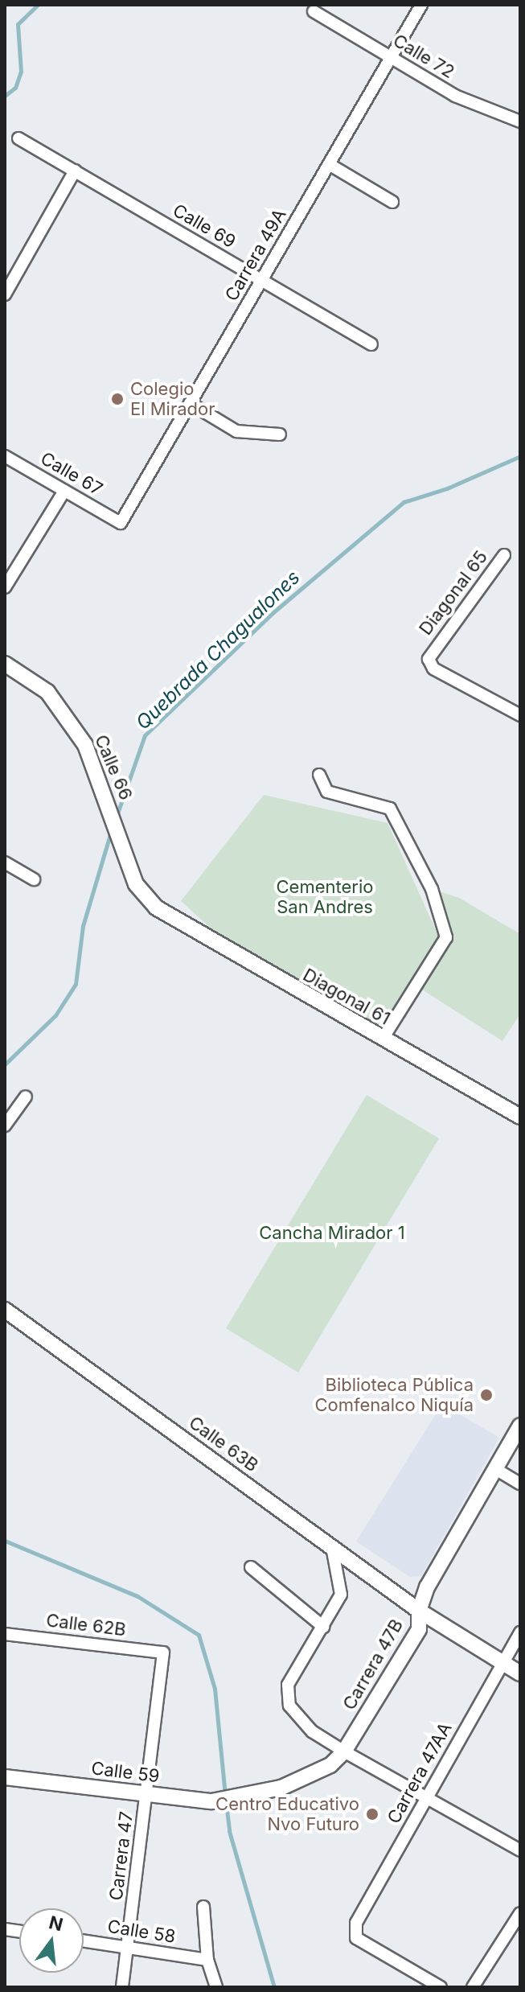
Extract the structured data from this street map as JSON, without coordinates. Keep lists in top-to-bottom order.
{
  "streets": {
    "street": [
      "Calle 72",
      "Calle 69",
      "Carrera 49A",
      "Calle 67",
      "Diagonal 65",
      "Calle 66",
      "Diagonal 61",
      "Calle 63B",
      "Calle 62B",
      "Carrera 47B",
      "Calle 59",
      "Carrera 47AA",
      "Carrera 47",
      "Calle 58"
    ]
  },
  "crossings": [
    ["Calle 72", "Carrera 49A"],
    ["Calle 69", "Carrera 49A"],
    ["Carrera 49A", "Calle 67"],
    ["Calle 66", "Diagonal 61"],
    ["Calle 63B", "Carrera 47B"],
    ["Calle 63B", "Carrera 47AA"],
    ["Calle 62B", "Carrera 47"],
    ["Carrera 47B", "Calle 59"],
    ["Calle 59", "Carrera 47"],
    ["Carrera 47", "Calle 58"]
  ],
  "water": ["Quebrada Chagualones"],
  "parks": ["Cementerio San Andres", "Cancha Mirador 1"],
  "places": ["Colegio El Mirador", "Biblioteca Pública Comfenalco Niquía", "Centro Educativo Nvo Futuro"],
  "north": "top"
}
